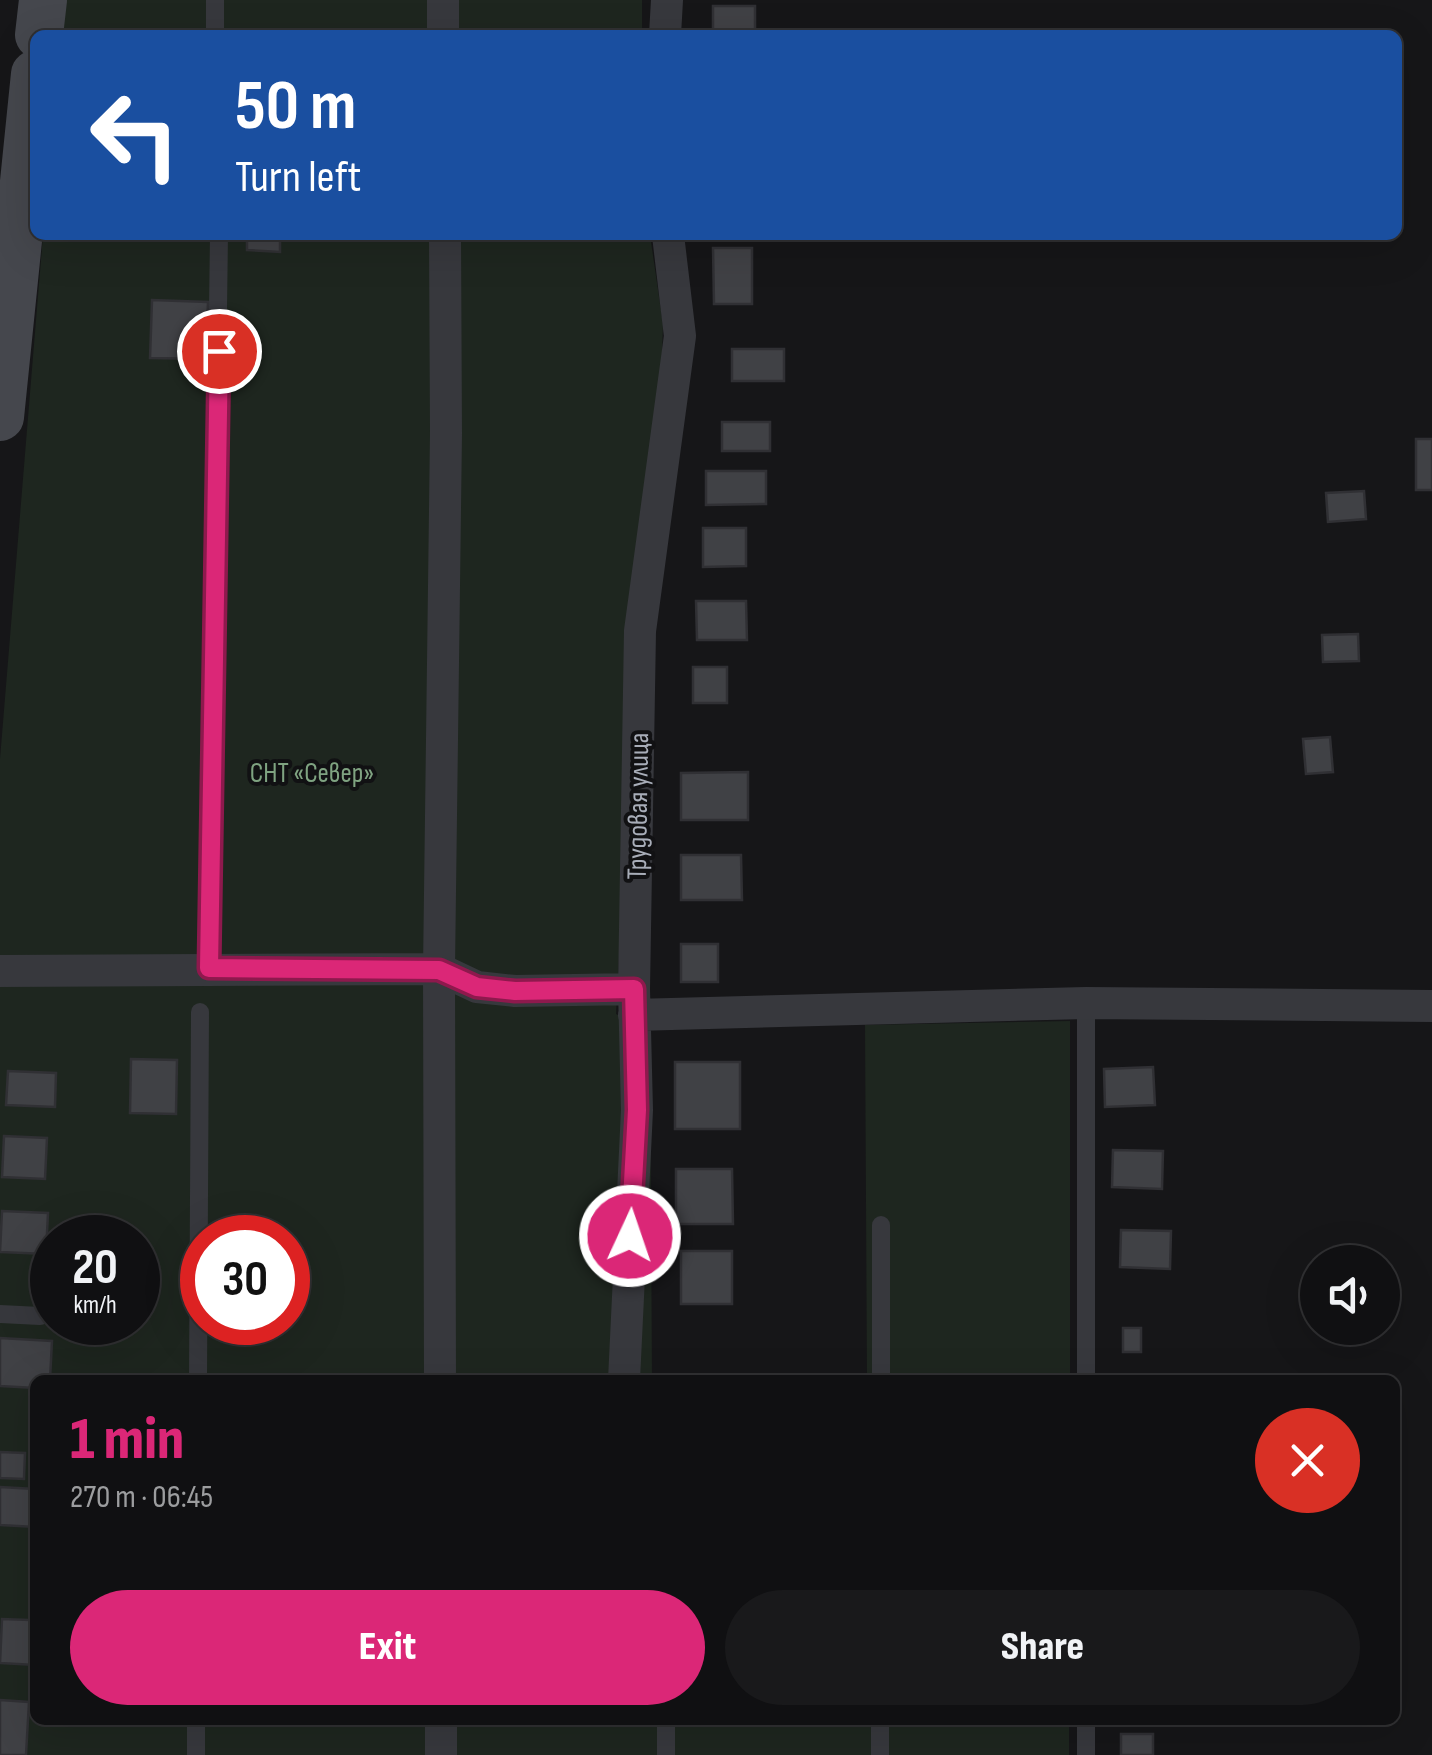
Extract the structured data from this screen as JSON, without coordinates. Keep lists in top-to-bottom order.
{
  "streets": {
    "street": ["Трудовая улица"]
  },
  "parks": ["СНТ «Север»"],
  "page": {
    "turn": ["50 m", "Turn left"],
    "speed": "20 km/h",
    "limit": "30",
    "heading": ["1 min", "270 m · 06:45"],
    "buttons": ["Exit", "Share"]
  }
}
